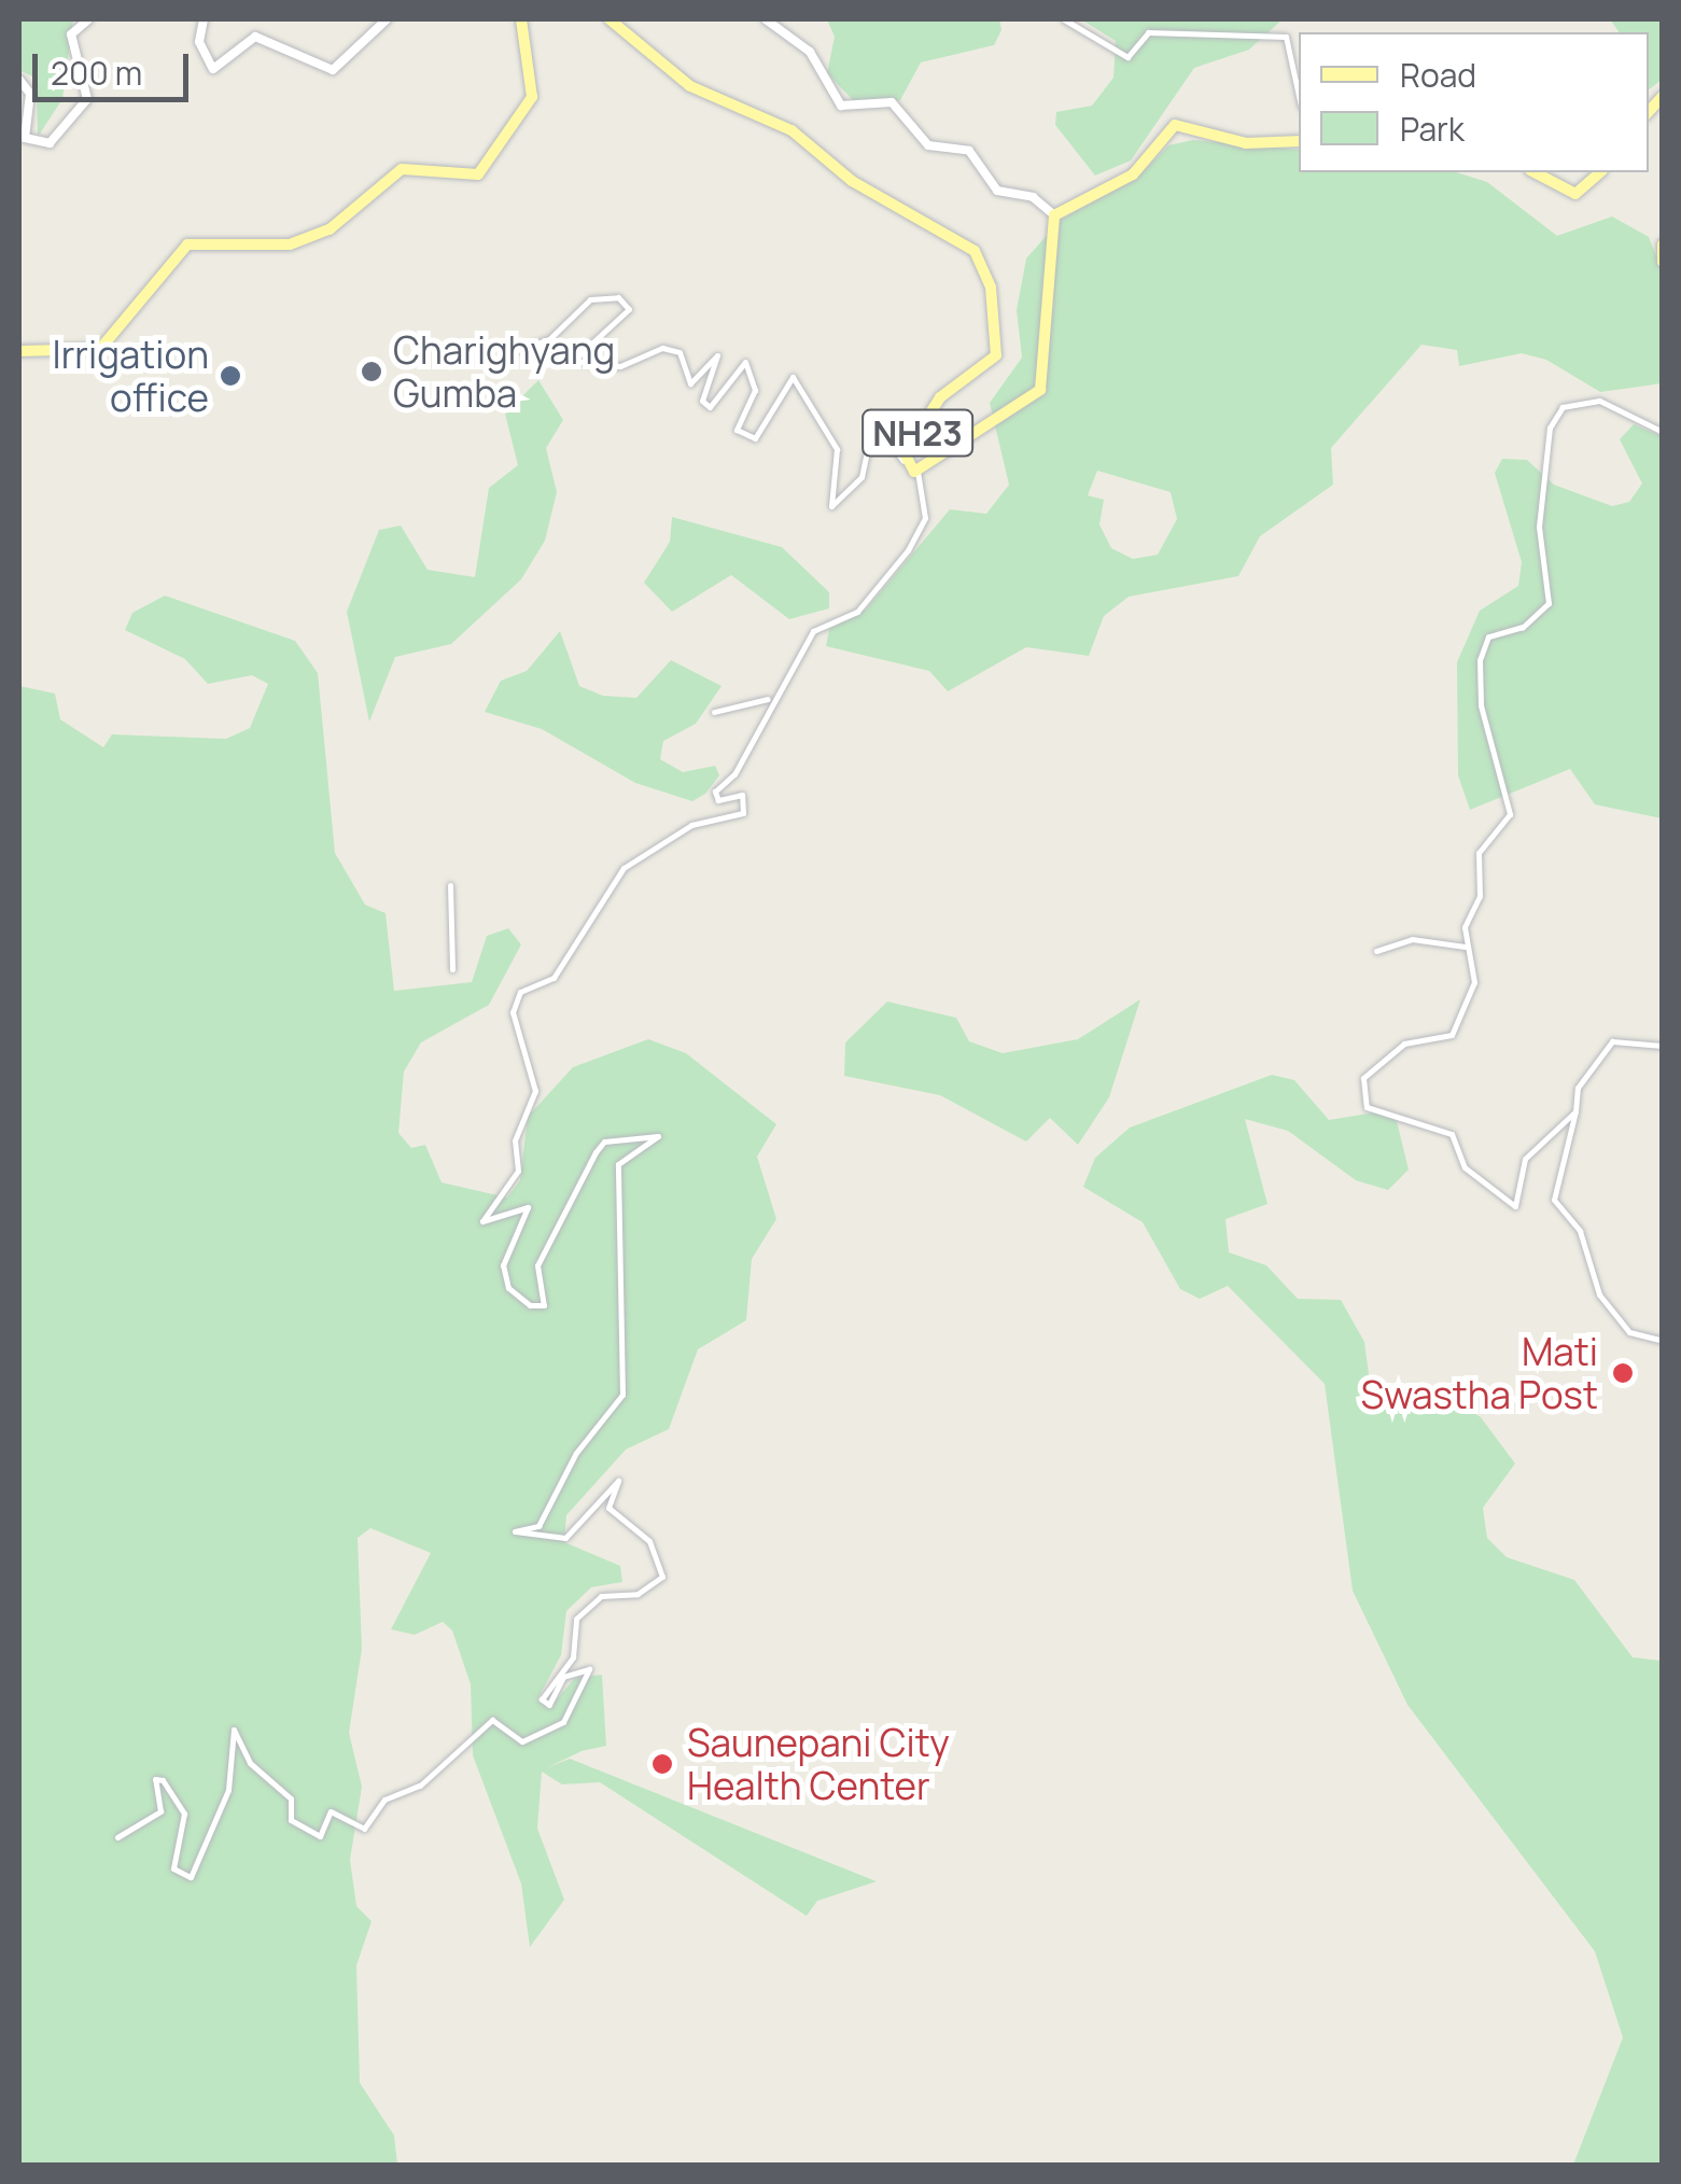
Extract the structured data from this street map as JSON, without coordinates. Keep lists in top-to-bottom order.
{
  "streets": {
    "main road": ["NH23"]
  },
  "places": [
    "Charighyang Gumba",
    "Irrigation office",
    "Mati Swastha Post",
    "Saunepani City Health Center"
  ],
  "legend": ["Road", "Park"],
  "scale_bar": "200 m"
}
